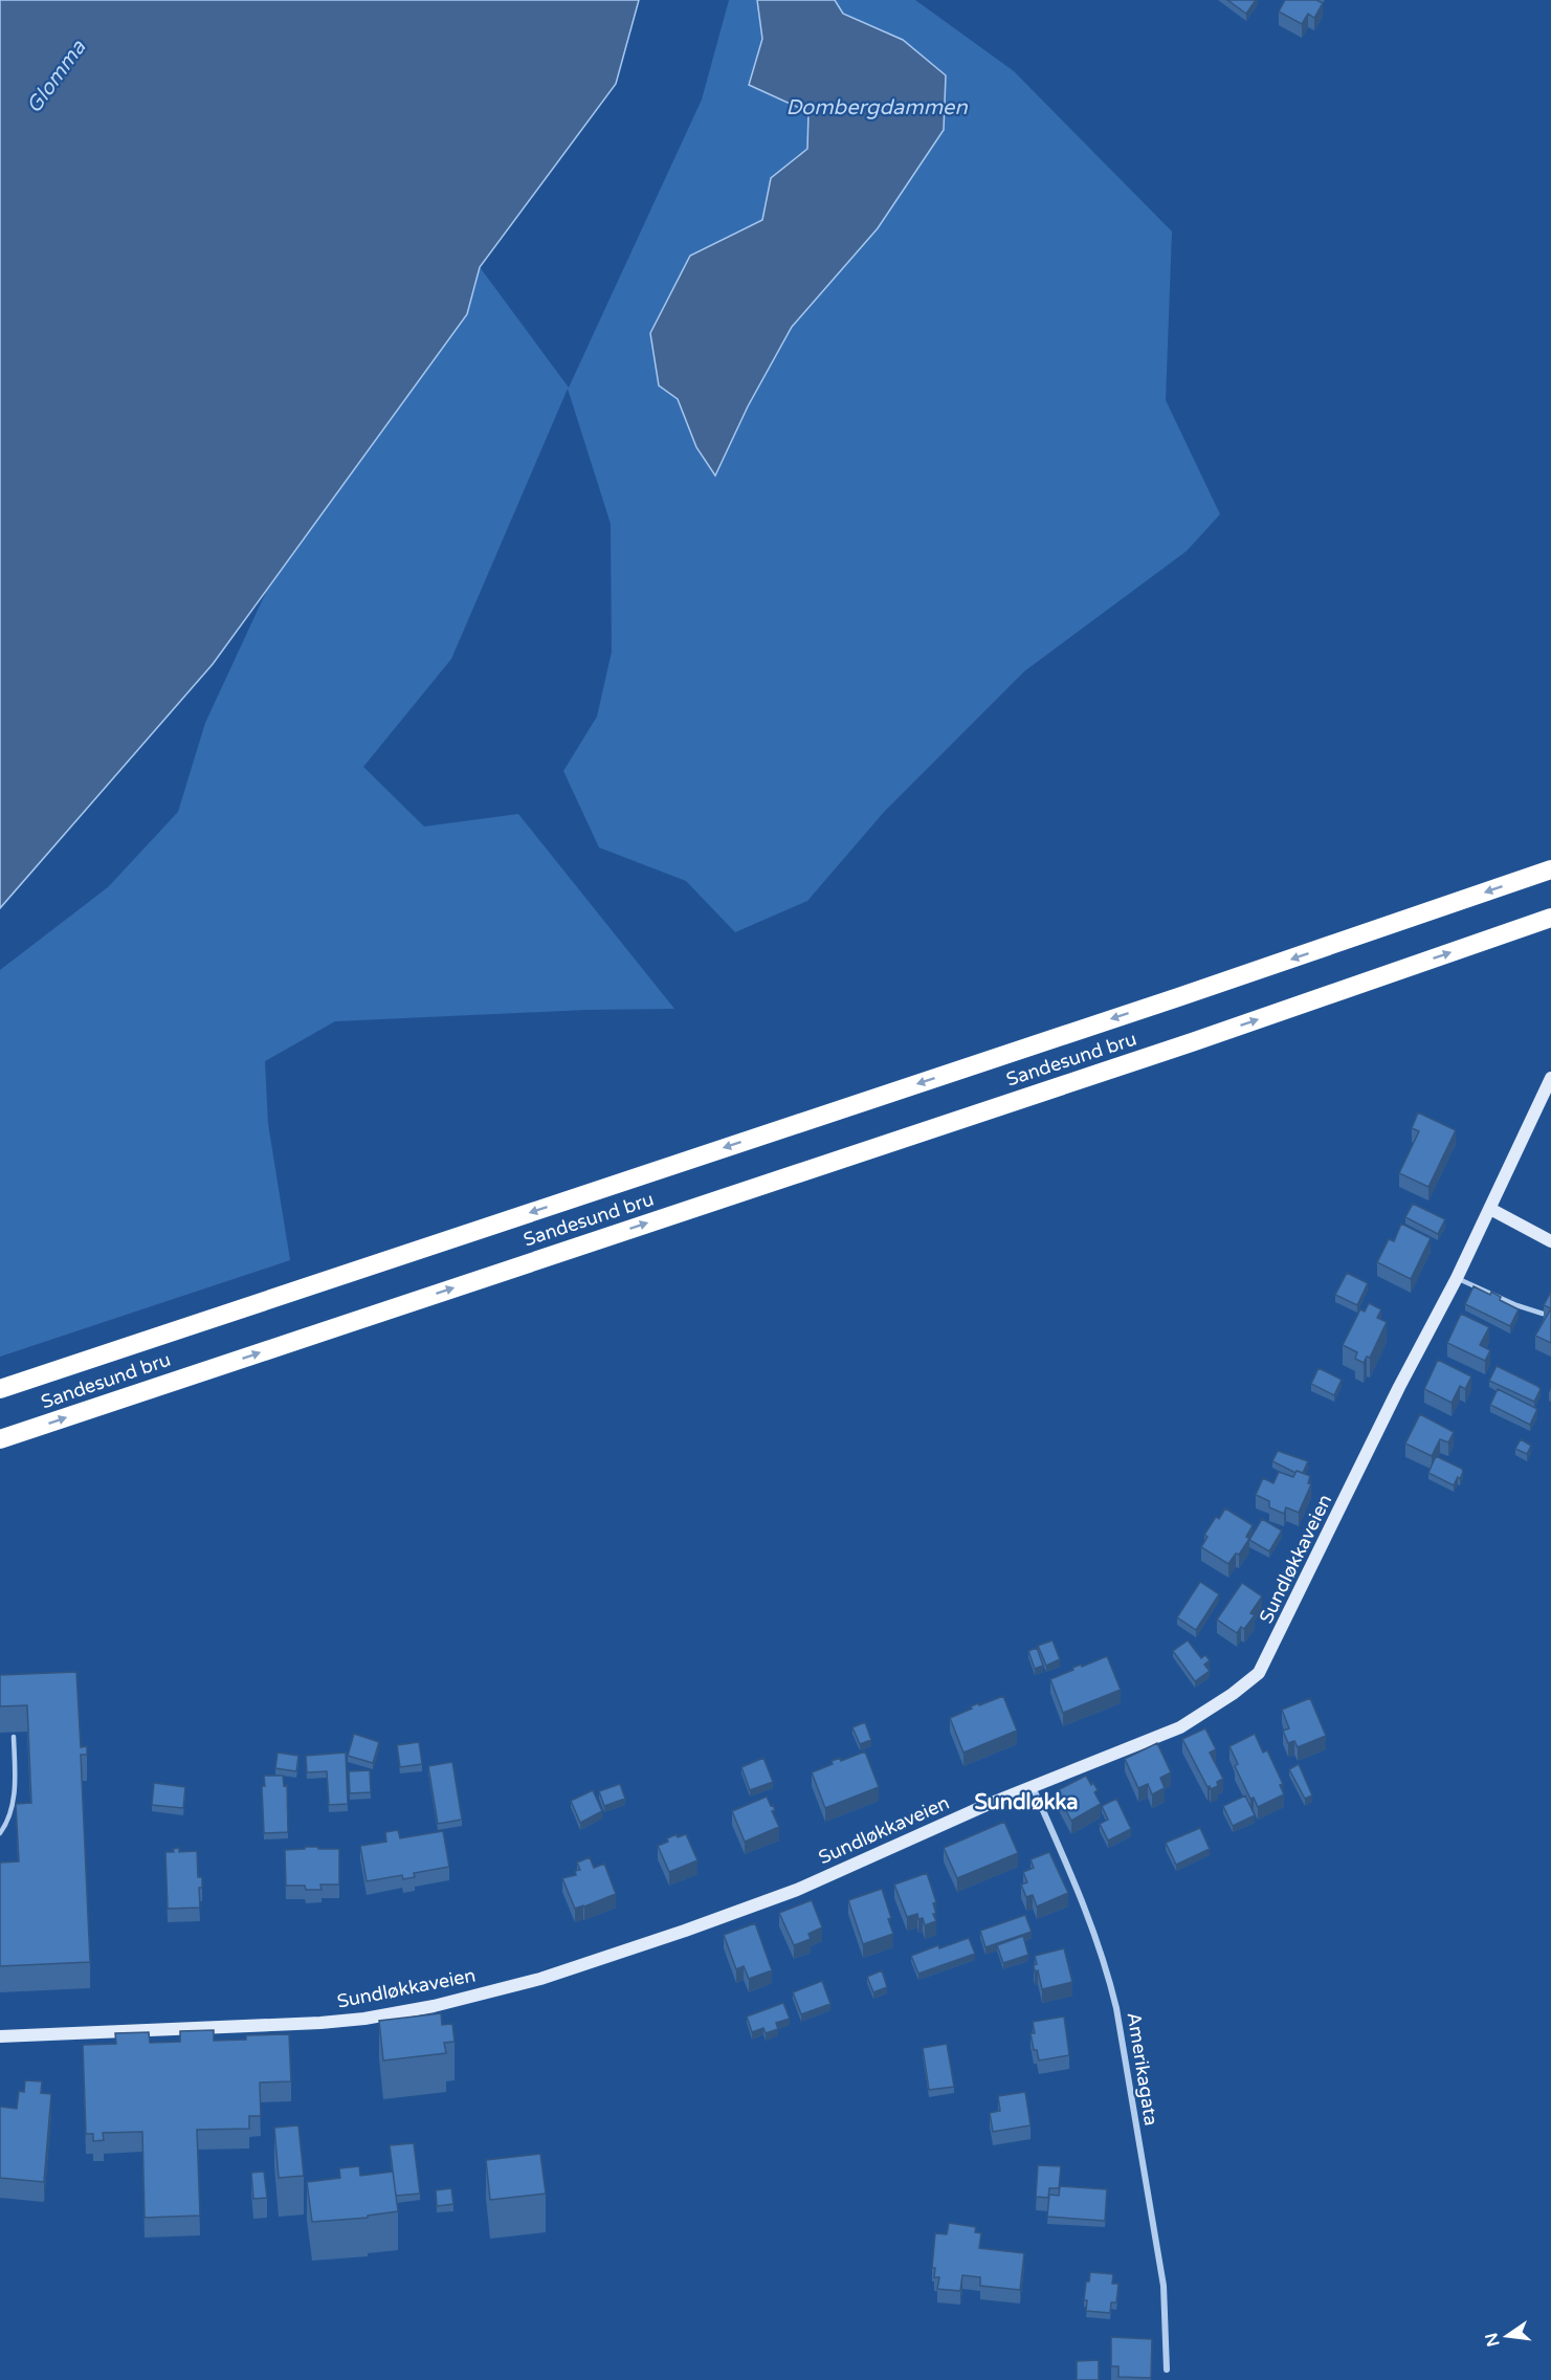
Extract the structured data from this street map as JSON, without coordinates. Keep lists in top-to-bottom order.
{
  "streets": {
    "highway": ["Sandesund bru"],
    "main road": ["Sundløkkaveien"],
    "street": ["Amerikagata"]
  },
  "crossings": [
    ["Sundløkkaveien", "Amerikagata"]
  ],
  "districts": ["Sundløkka"],
  "water": ["Glomma", "Dombergdammen"],
  "north": "left"
}
